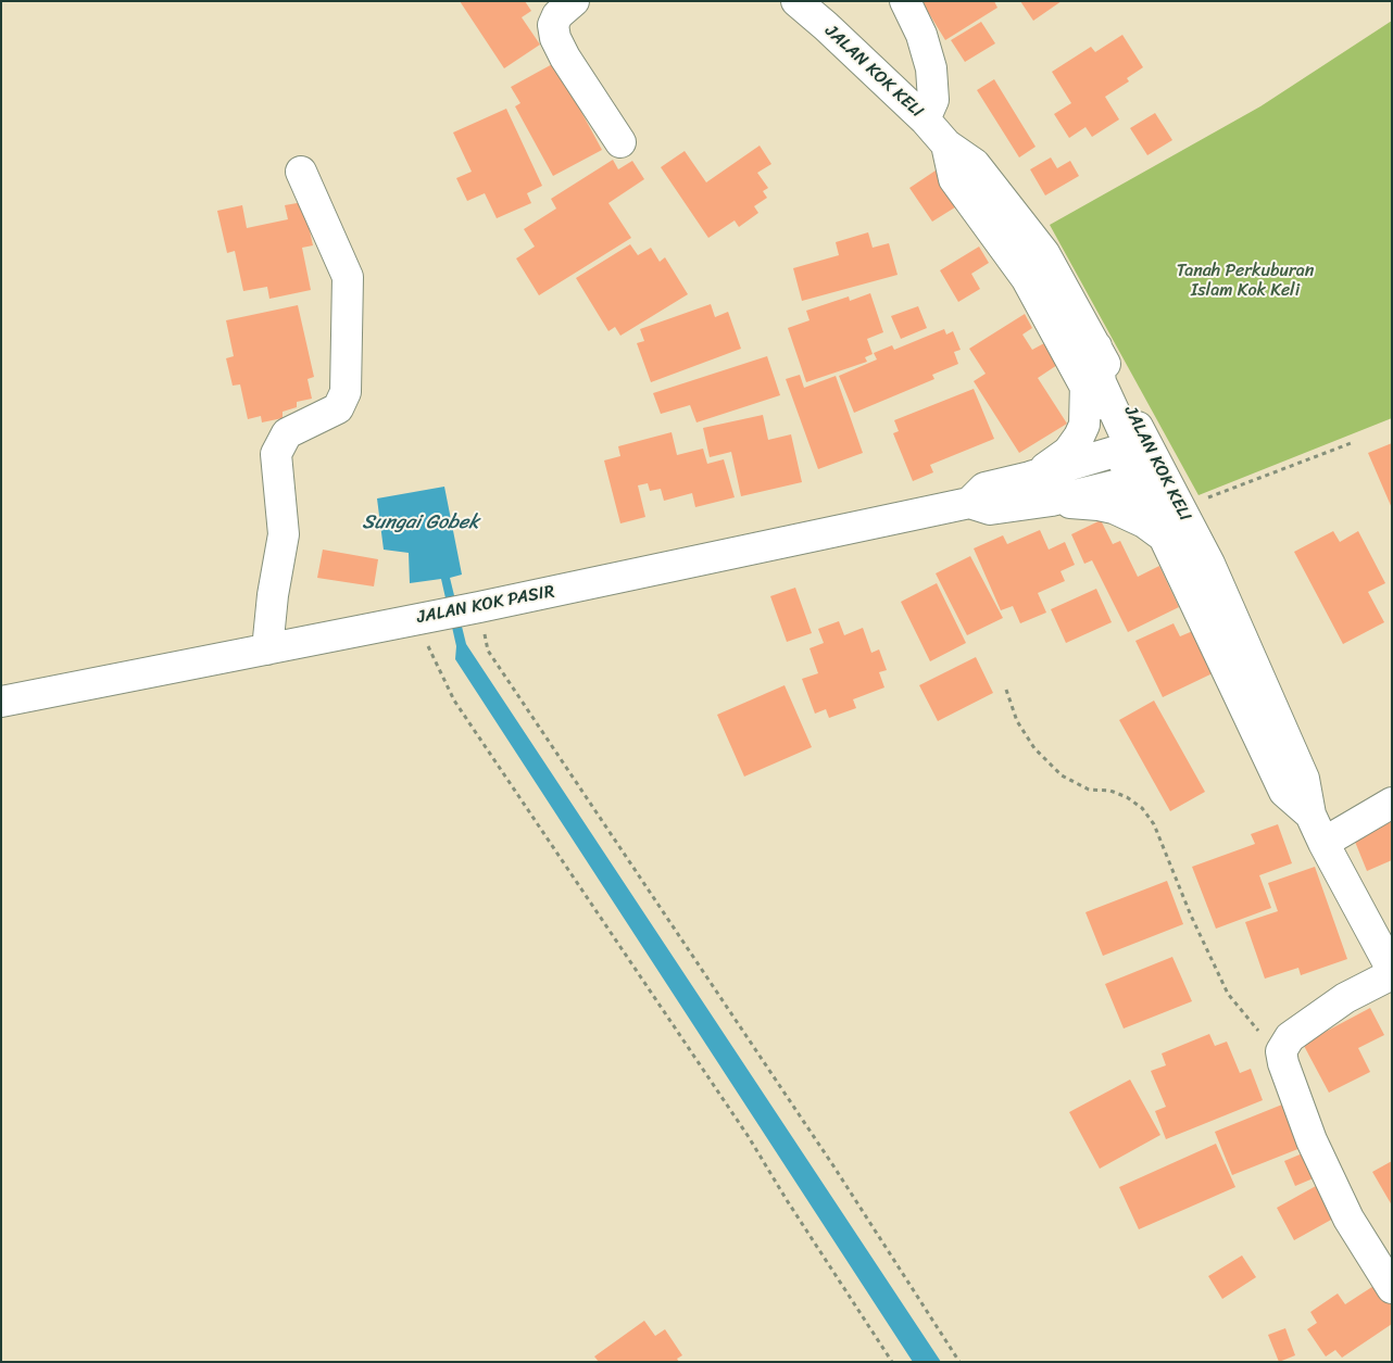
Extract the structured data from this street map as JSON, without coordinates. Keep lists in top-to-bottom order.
{
  "streets": {
    "street": ["JALAN KOK KELI", "JALAN KOK PASIR"]
  },
  "crossings": [
    ["JALAN KOK KELI", "JALAN KOK PASIR"]
  ],
  "water": ["Sungai Gobek"],
  "parks": ["Tanah Perkuburan Islam Kok Keli"]
}
